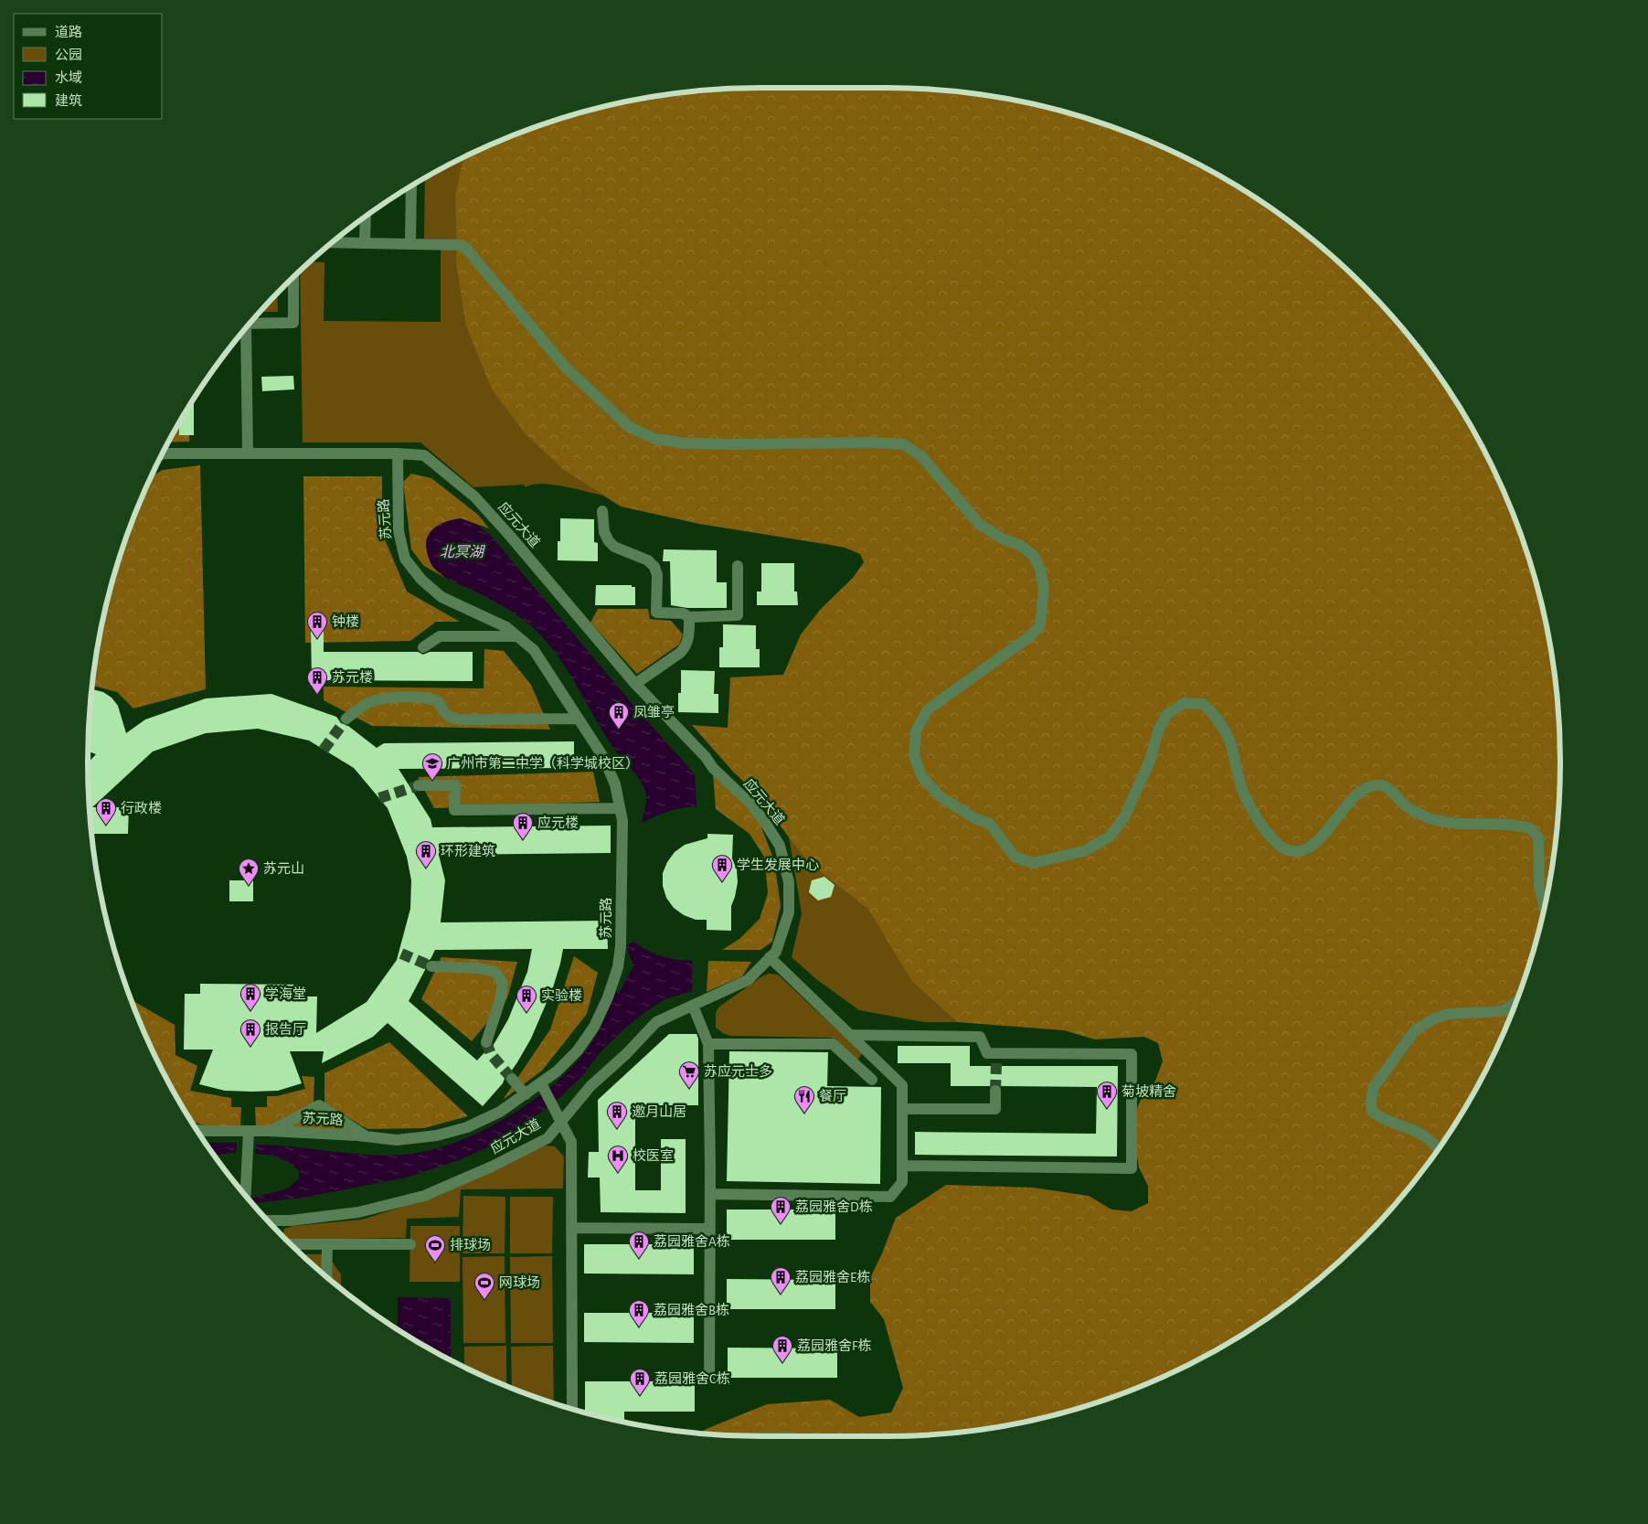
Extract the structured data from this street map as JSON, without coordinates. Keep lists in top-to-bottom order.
{
  "streets": {
    "street": ["苏元路", "应元大道"]
  },
  "crossings": [
    ["苏元路", "应元大道"]
  ],
  "water": ["北冥湖"],
  "places": {
    "building": [
      "钟楼",
      "苏元楼",
      "凤雏亭",
      "行政楼",
      "应元楼",
      "环形建筑",
      "学生发展中心",
      "学海堂",
      "实验楼",
      "报告厅",
      "菊坡精舍",
      "邀月山居",
      "荔园雅舍D栋",
      "荔园雅舍A栋",
      "荔园雅舍E栋",
      "荔园雅舍B栋",
      "荔园雅舍F栋",
      "荔园雅舍C栋"
    ],
    "school or university": ["广州市第二中学（科学城校区）"],
    "place": ["苏元山"],
    "supermarket": ["苏应元士多"],
    "restaurant": ["餐厅"],
    "hospital": ["校医室"],
    "sports": ["排球场", "网球场"]
  },
  "legend": [
    "道路",
    "公园",
    "水域",
    "建筑"
  ]
}
